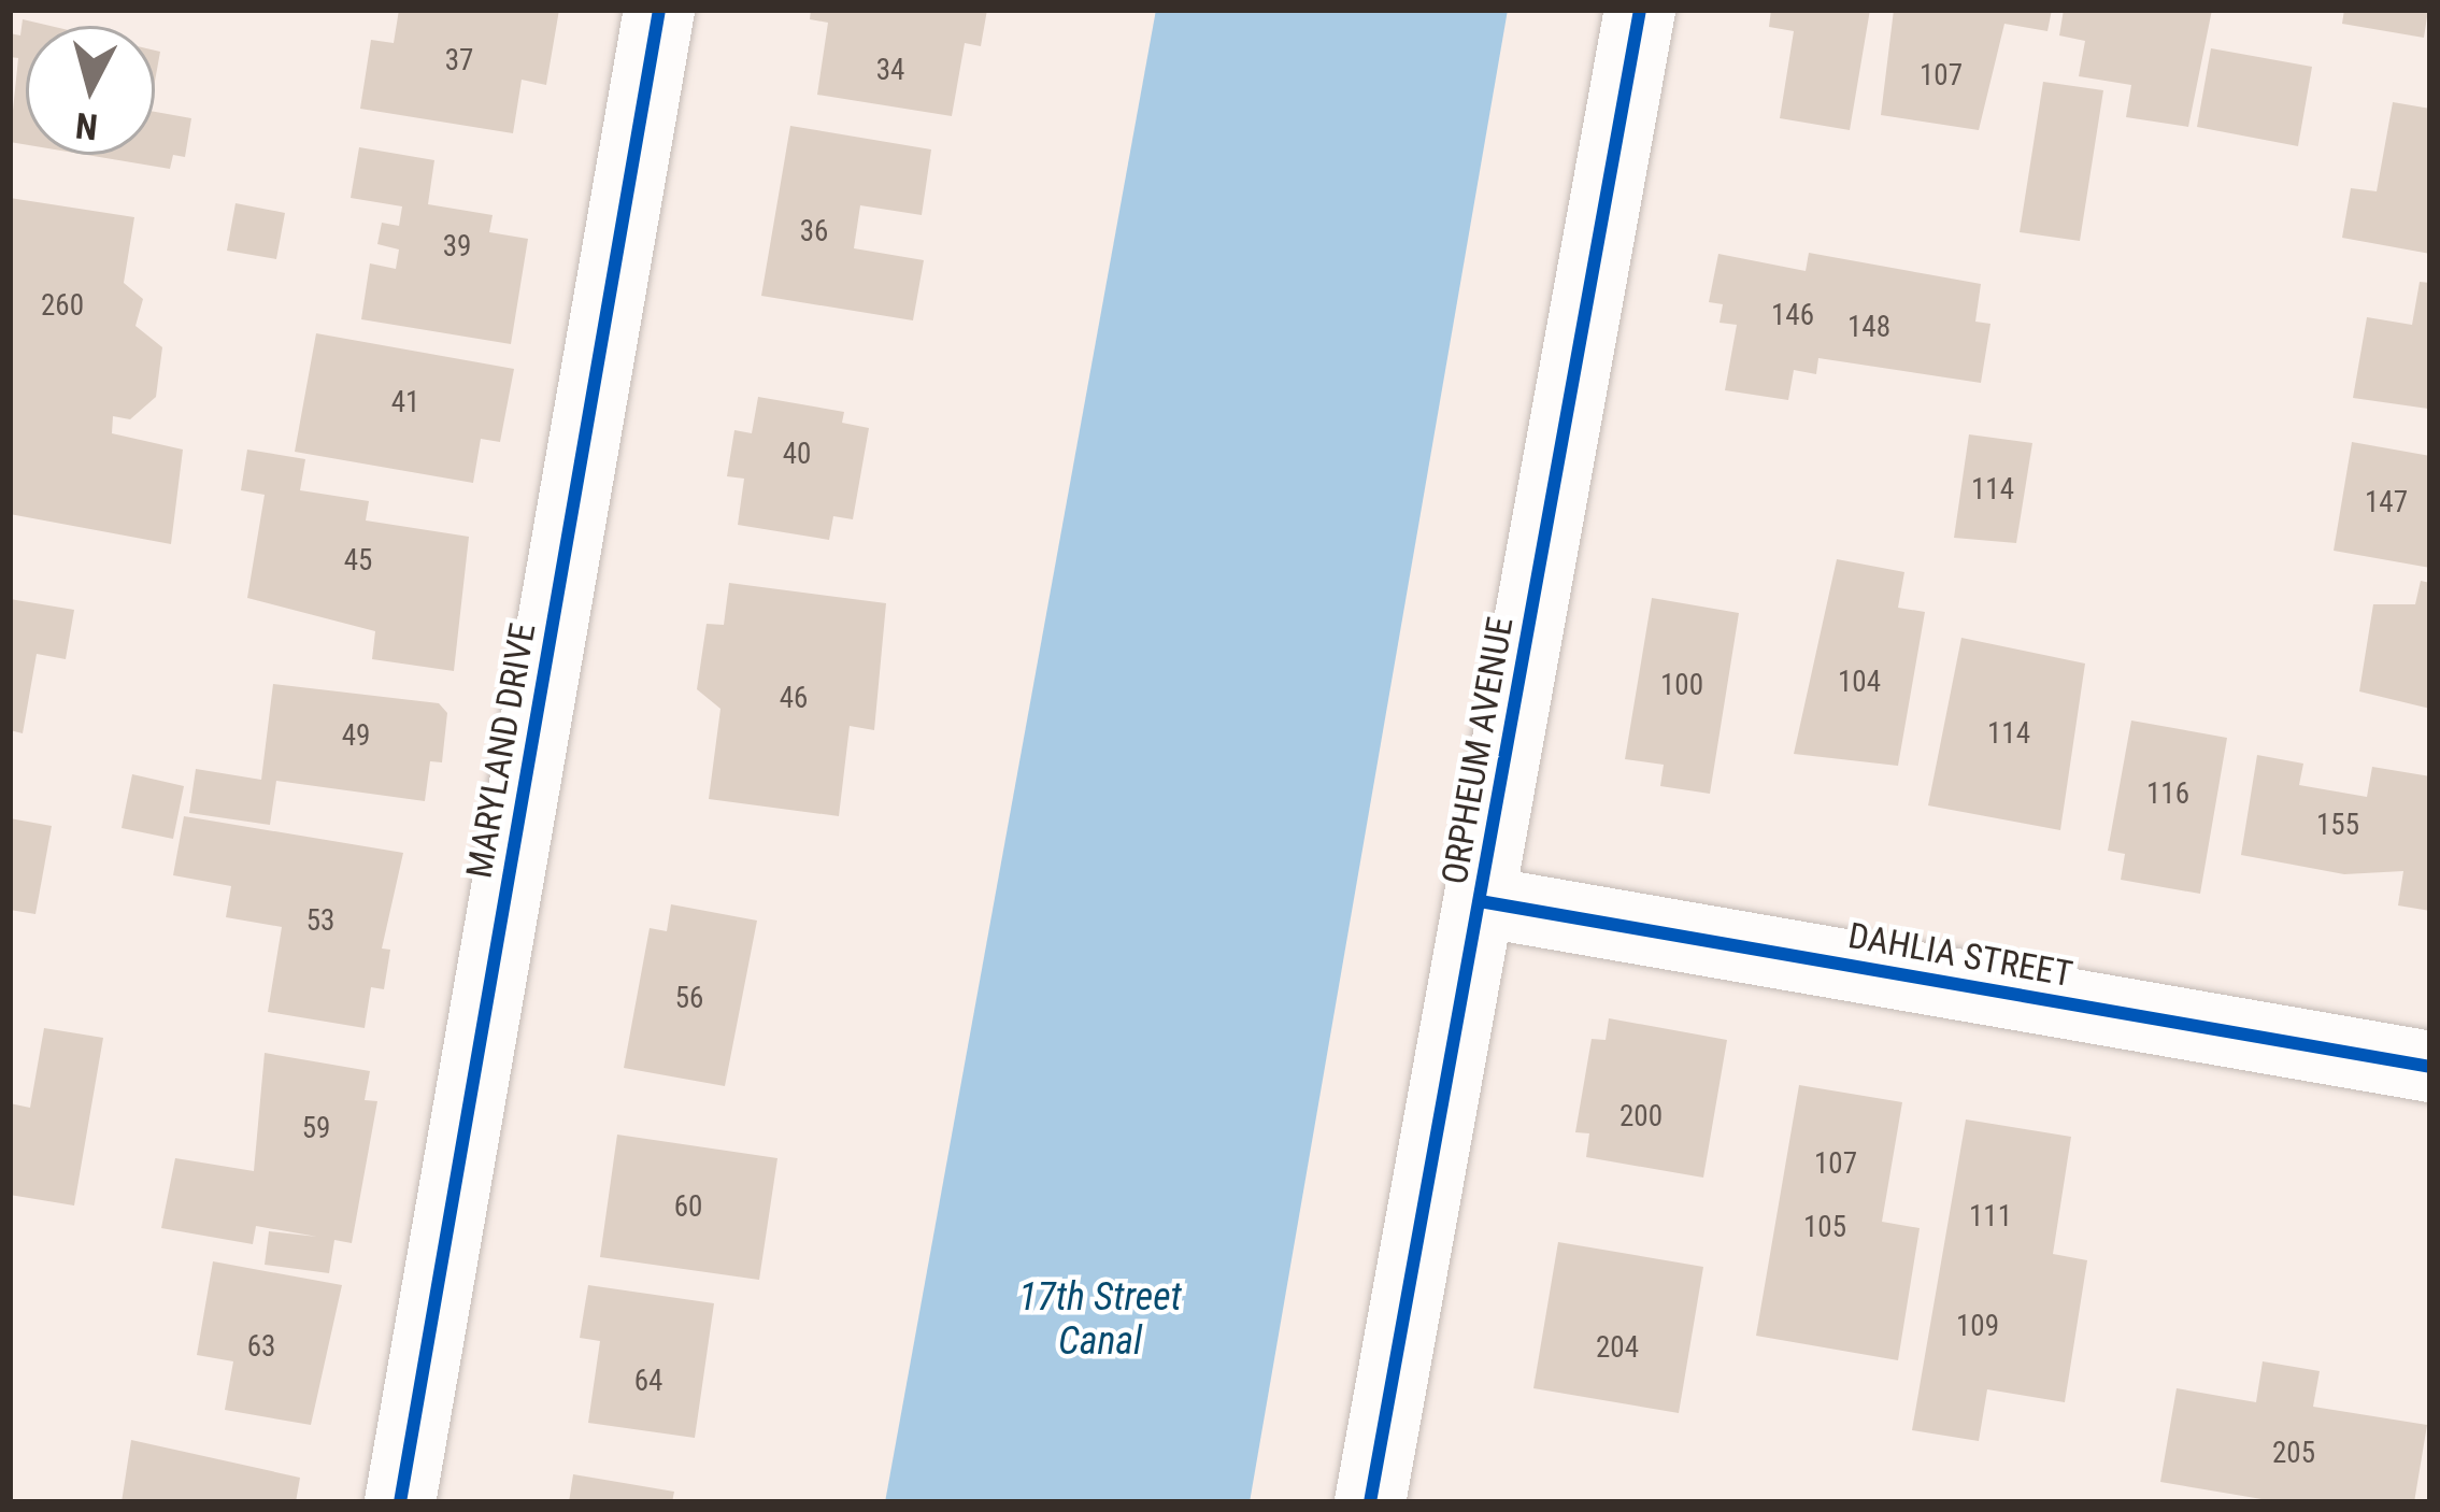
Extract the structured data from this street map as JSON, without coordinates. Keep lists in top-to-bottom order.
{
  "streets": {
    "street": ["MARYLAND DRIVE", "ORPHEUM AVENUE", "DAHLIA STREET"]
  },
  "crossings": [
    ["ORPHEUM AVENUE", "DAHLIA STREET"]
  ],
  "water": ["17th Street Canal"],
  "house_numbers": [
    "37",
    "34",
    "107",
    "36",
    "39",
    "260",
    "146",
    "148",
    "41",
    "40",
    "114",
    "147",
    "45",
    "104",
    "100",
    "46",
    "114",
    "49",
    "116",
    "155",
    "53",
    "56",
    "200",
    "59",
    "107",
    "60",
    "111",
    "105",
    "109",
    "63",
    "204",
    "64",
    "205"
  ],
  "north": "bottom"
}
